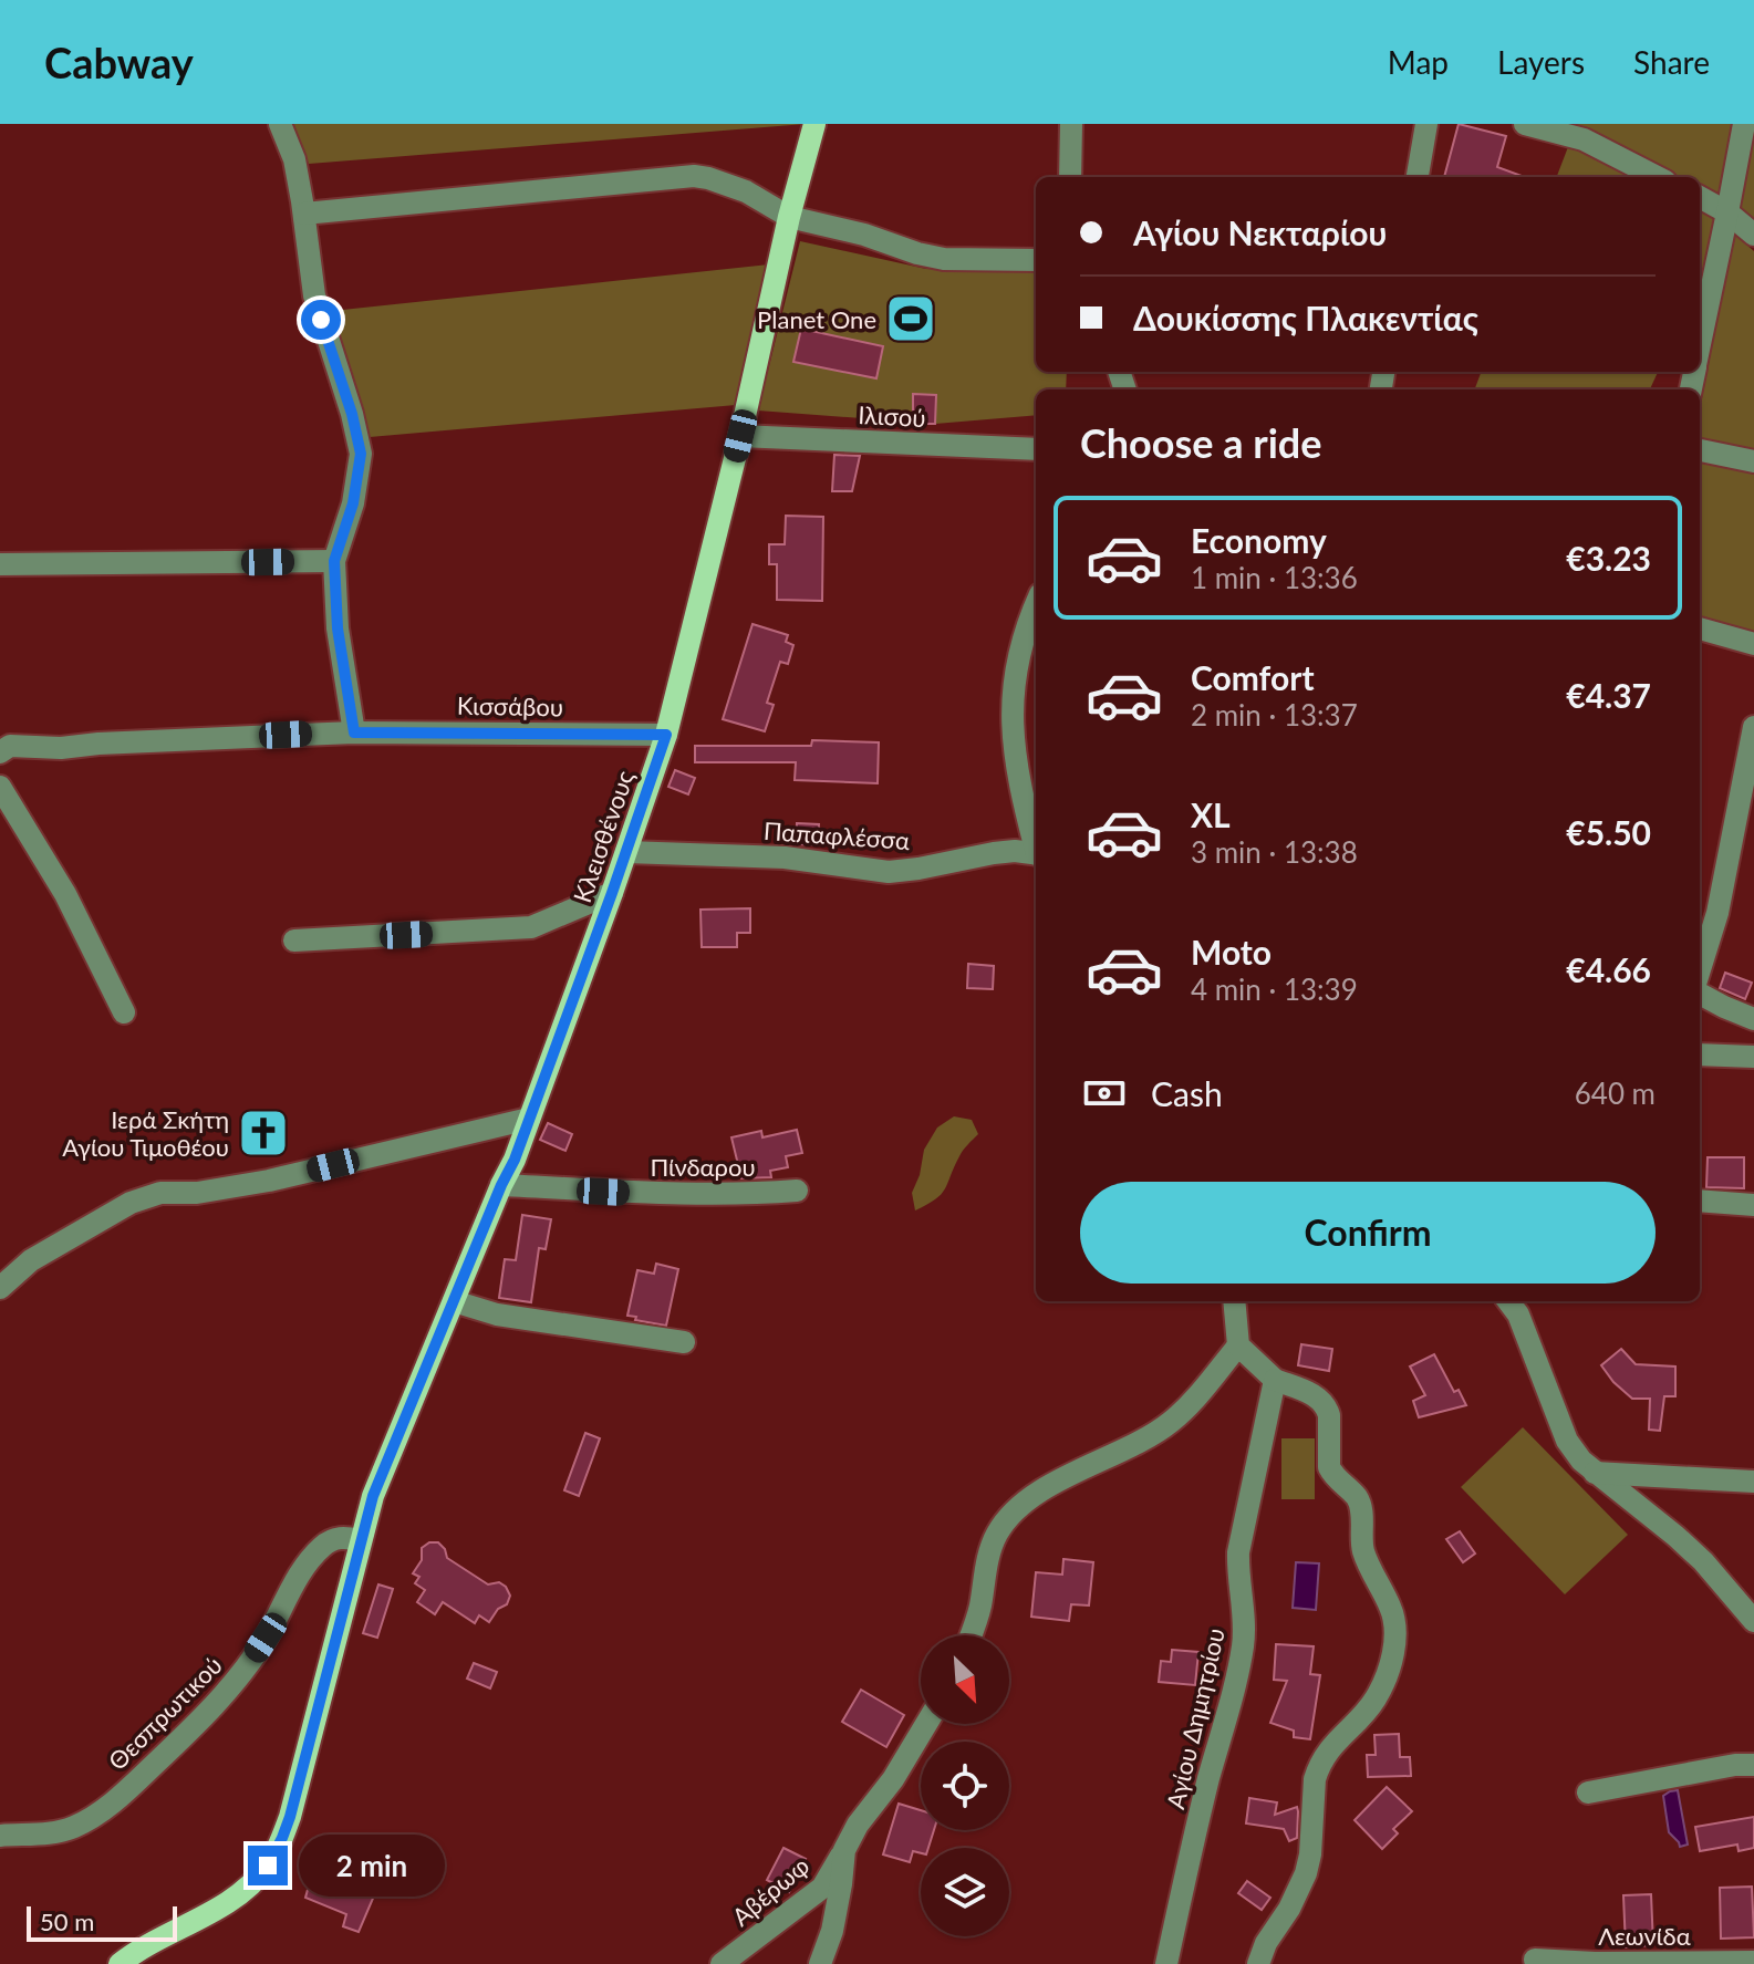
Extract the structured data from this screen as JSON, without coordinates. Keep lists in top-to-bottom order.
{
  "streets": {
    "main road": ["Κλεισθένους"],
    "street": [
      "Ιλισού",
      "Κισσάβου",
      "Παπαφλέσσα",
      "Πίνδαρου",
      "Θεσπρωτικού",
      "Αγίου Δημητρίου",
      "Αβέρωφ",
      "Λεωνίδα"
    ]
  },
  "crossings": [
    ["Ιλισού", "Κλεισθένους"],
    ["Κισσάβου", "Κλεισθένους"],
    ["Παπαφλέσσα", "Κλεισθένους"],
    ["Κλεισθένους", "Πίνδαρου"],
    ["Κλεισθένους", "Θεσπρωτικού"]
  ],
  "places": {
    "sports": ["Planet One"],
    "church": ["Ιερά Σκήτη Αγίου Τιμοθέου"]
  },
  "scale_bar": "50 m",
  "north": "bottom right",
  "page": {
    "header": "Cabway",
    "nav": ["Map", "Layers", "Share"],
    "banner": ["Αγίου Νεκταρίου", "Δουκίσσης Πλακεντίας"],
    "heading": "Choose a ride",
    "list": [
      {
        "name": "Economy",
        "note": "1 min · 13:36",
        "value": "€3.23"
      },
      {
        "name": "Comfort",
        "note": "2 min · 13:37",
        "value": "€4.37"
      },
      {
        "name": "XL",
        "note": "3 min · 13:38",
        "value": "€5.50"
      },
      {
        "name": "Moto",
        "note": "4 min · 13:39",
        "value": "€4.66"
      }
    ],
    "pay": ["Cash", "640 m"],
    "buttons": "Confirm",
    "bubble": "2 min",
    "scale": "50 m"
  }
}
